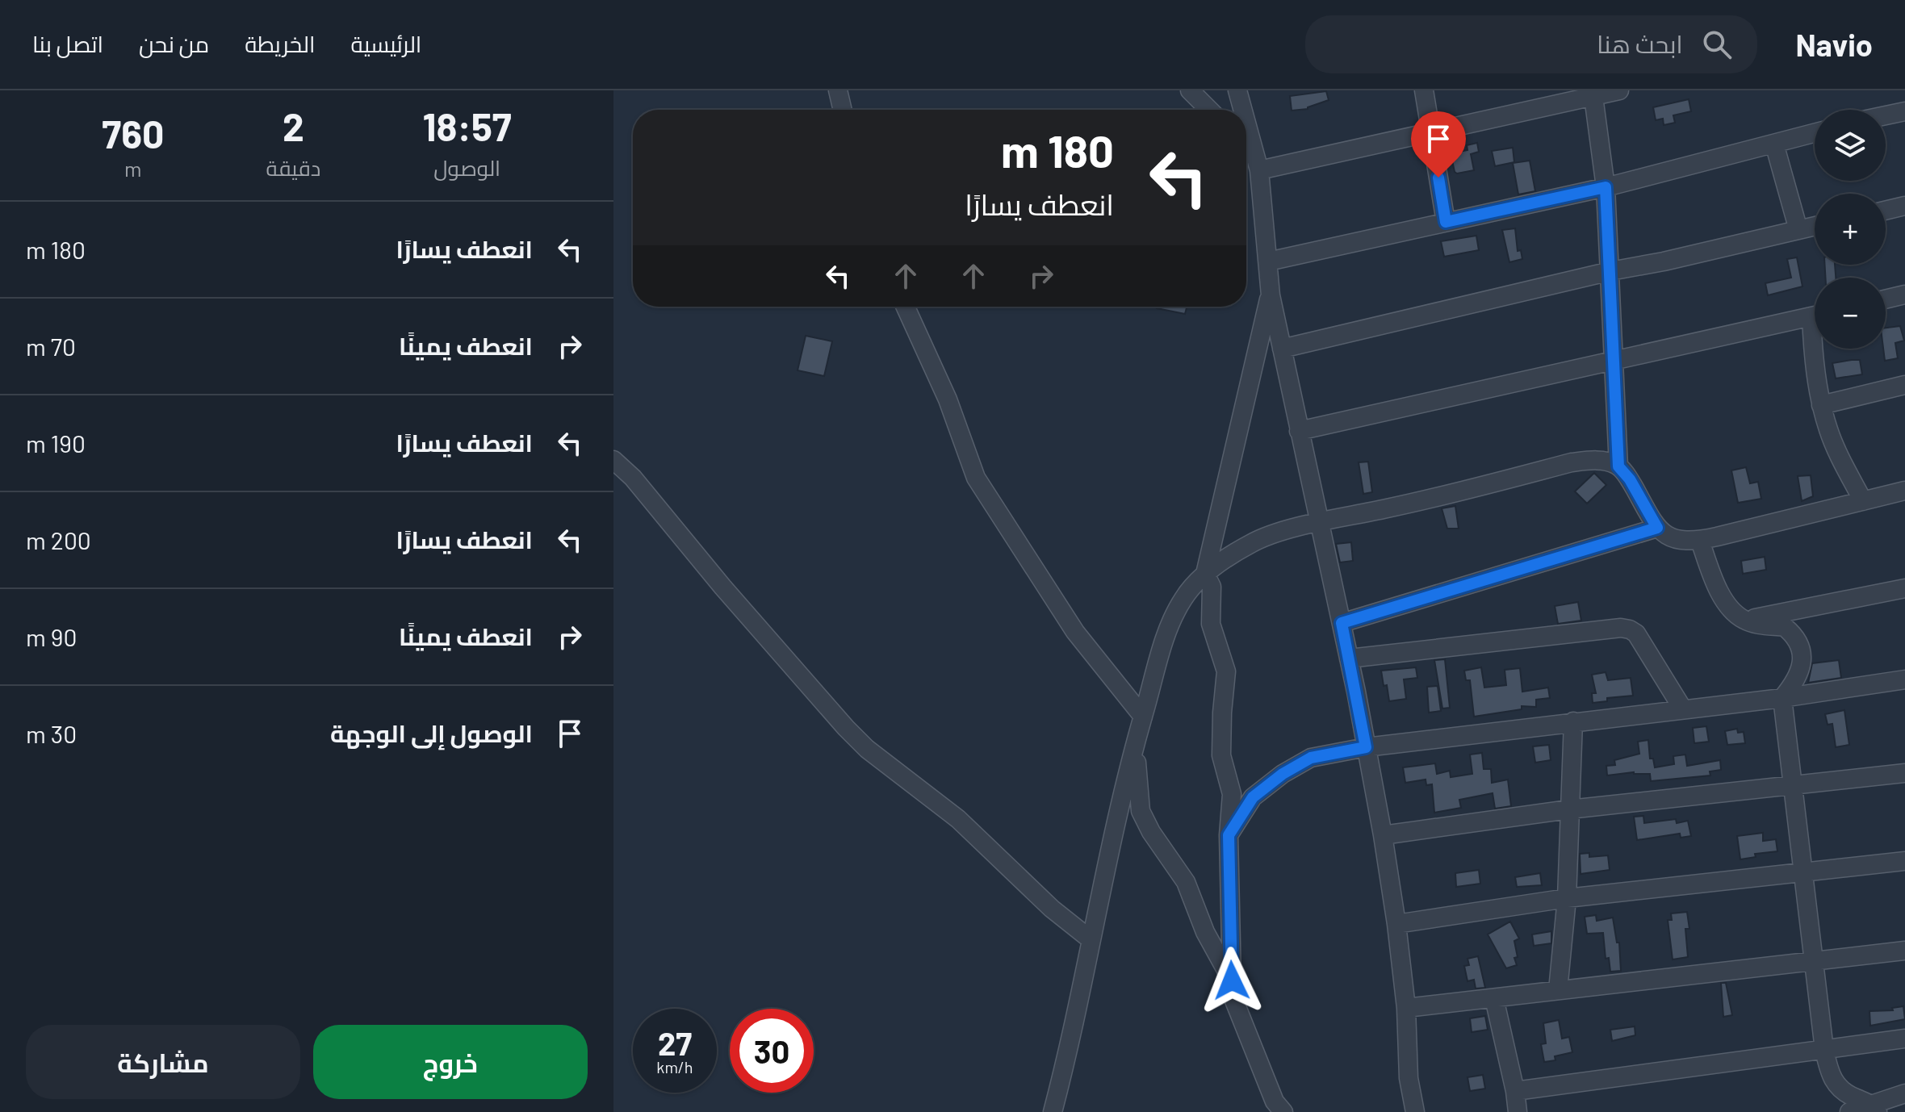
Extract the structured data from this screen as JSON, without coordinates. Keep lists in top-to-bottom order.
{
  "page": {
    "header": "Navio",
    "search": "ابحث هنا",
    "nav": [
      "الرئيسية",
      "الخريطة",
      "من نحن",
      "اتصل بنا"
    ],
    "eta": [
      "18:57",
      "الوصول",
      "2",
      "دقيقة",
      "760",
      "m"
    ],
    "map_buttons": ["+", "−"],
    "turn": ["180 m", "انعطف يسارًا"],
    "list": [
      {
        "name": "انعطف يسارًا",
        "value": "180 m"
      },
      {
        "name": "انعطف يمينًا",
        "value": "70 m"
      },
      {
        "name": "انعطف يسارًا",
        "value": "190 m"
      },
      {
        "name": "انعطف يسارًا",
        "value": "200 m"
      },
      {
        "name": "انعطف يمينًا",
        "value": "90 m"
      },
      {
        "name": "الوصول إلى الوجهة",
        "value": "30 m"
      }
    ],
    "speed": "27 km/h",
    "limit": "30",
    "buttons": ["خروج", "مشاركة"]
  }
}
